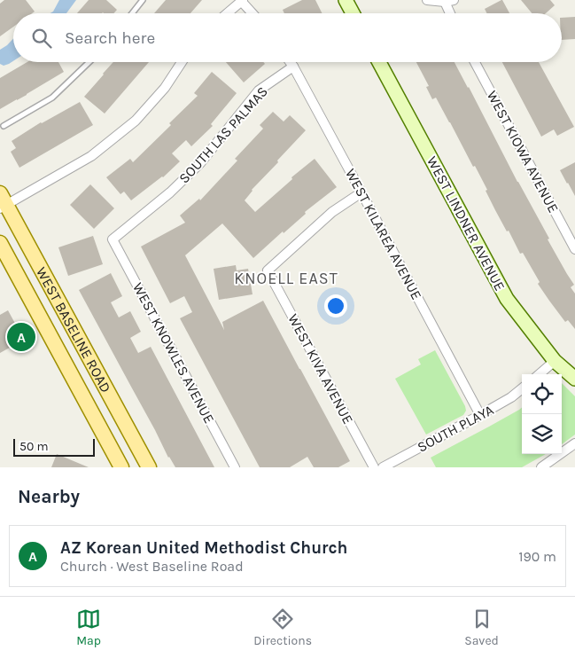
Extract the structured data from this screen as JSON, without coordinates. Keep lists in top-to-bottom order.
{
  "streets": {
    "main road": ["WEST BASELINE ROAD"],
    "street": [
      "SOUTH LAS PALMAS",
      "WEST KIOWA AVENUE",
      "WEST LINDNER AVENUE",
      "WEST KILAREA AVENUE",
      "WEST KNOWLES AVENUE",
      "WEST KIVA AVENUE",
      "SOUTH PLAYA"
    ]
  },
  "crossings": [
    ["SOUTH LAS PALMAS", "WEST KILAREA AVENUE"],
    ["SOUTH LAS PALMAS", "WEST KNOWLES AVENUE"],
    ["WEST KILAREA AVENUE", "WEST KIVA AVENUE"],
    ["WEST KILAREA AVENUE", "SOUTH PLAYA"]
  ],
  "districts": ["KNOELL EAST"],
  "scale_bar": "50 m",
  "page": {
    "search": "Search here",
    "pins": "A",
    "scale": "50 m",
    "heading": "Nearby",
    "list": [
      {
        "mark": "A",
        "name": "AZ Korean United Methodist Church",
        "note": "Church · West Baseline Road",
        "value": "190 m"
      }
    ],
    "nav": ["Map", "Directions", "Saved"]
  }
}
